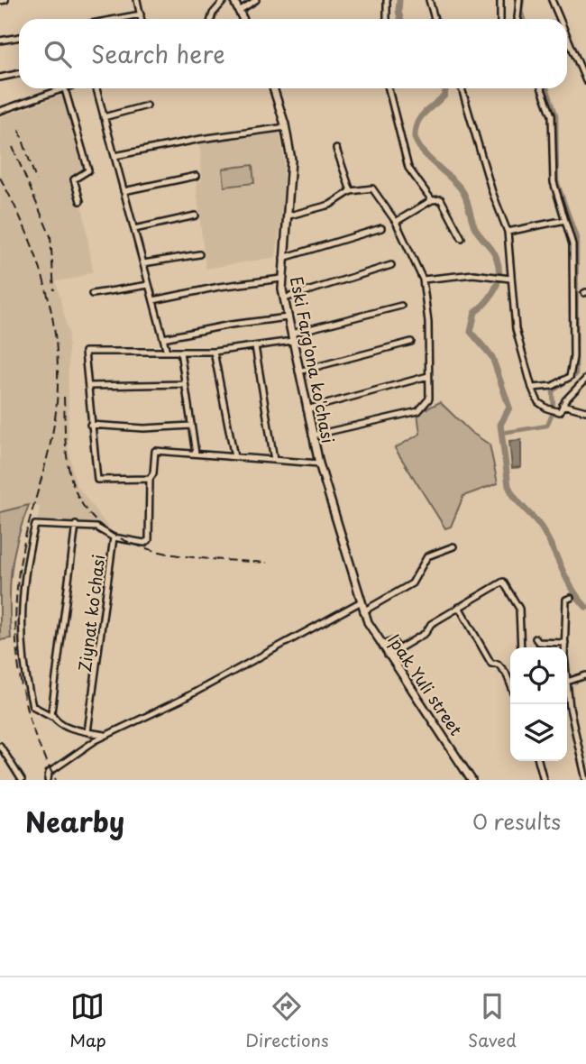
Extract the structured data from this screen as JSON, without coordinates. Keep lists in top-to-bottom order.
{
  "streets": {
    "main road": ["Eski Farg'ona ko'chasi", "Ipak Yuli street"],
    "street": ["Ziynat koʻchasi"]
  },
  "crossings": [
    ["Eski Farg'ona ko'chasi", "Ipak Yuli street"]
  ],
  "page": {
    "search": "Search here",
    "heading": ["Nearby", "0 results"],
    "nav": ["Map", "Directions", "Saved"]
  }
}
